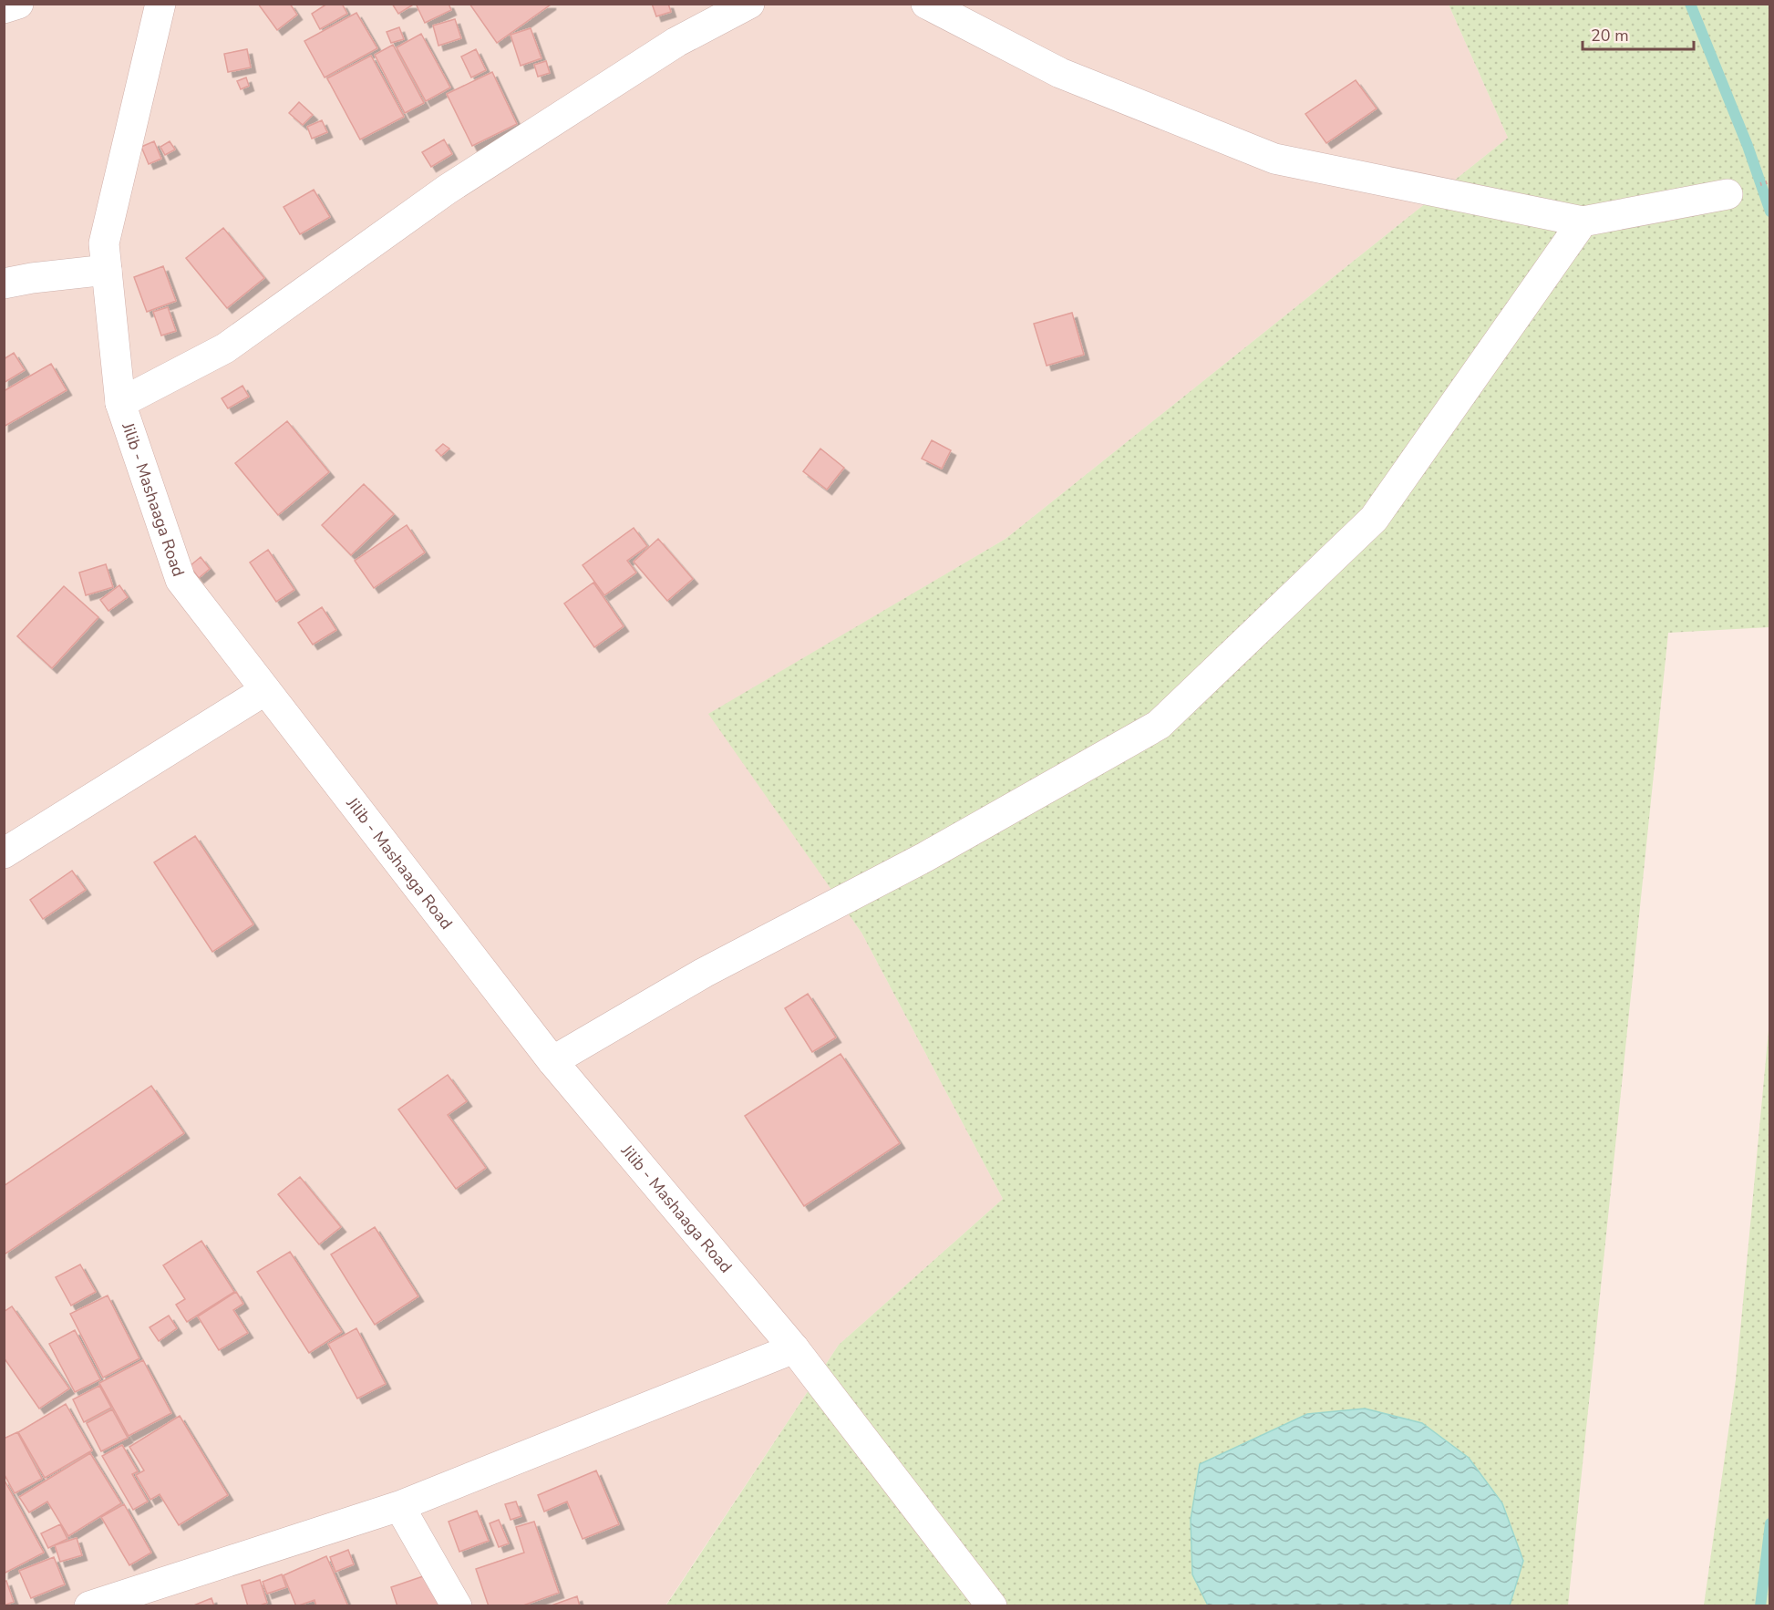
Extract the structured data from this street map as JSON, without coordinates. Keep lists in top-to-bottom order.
{
  "streets": {
    "street": ["Jilib - Mashaaga Road"]
  },
  "scale_bar": "20 m"
}
